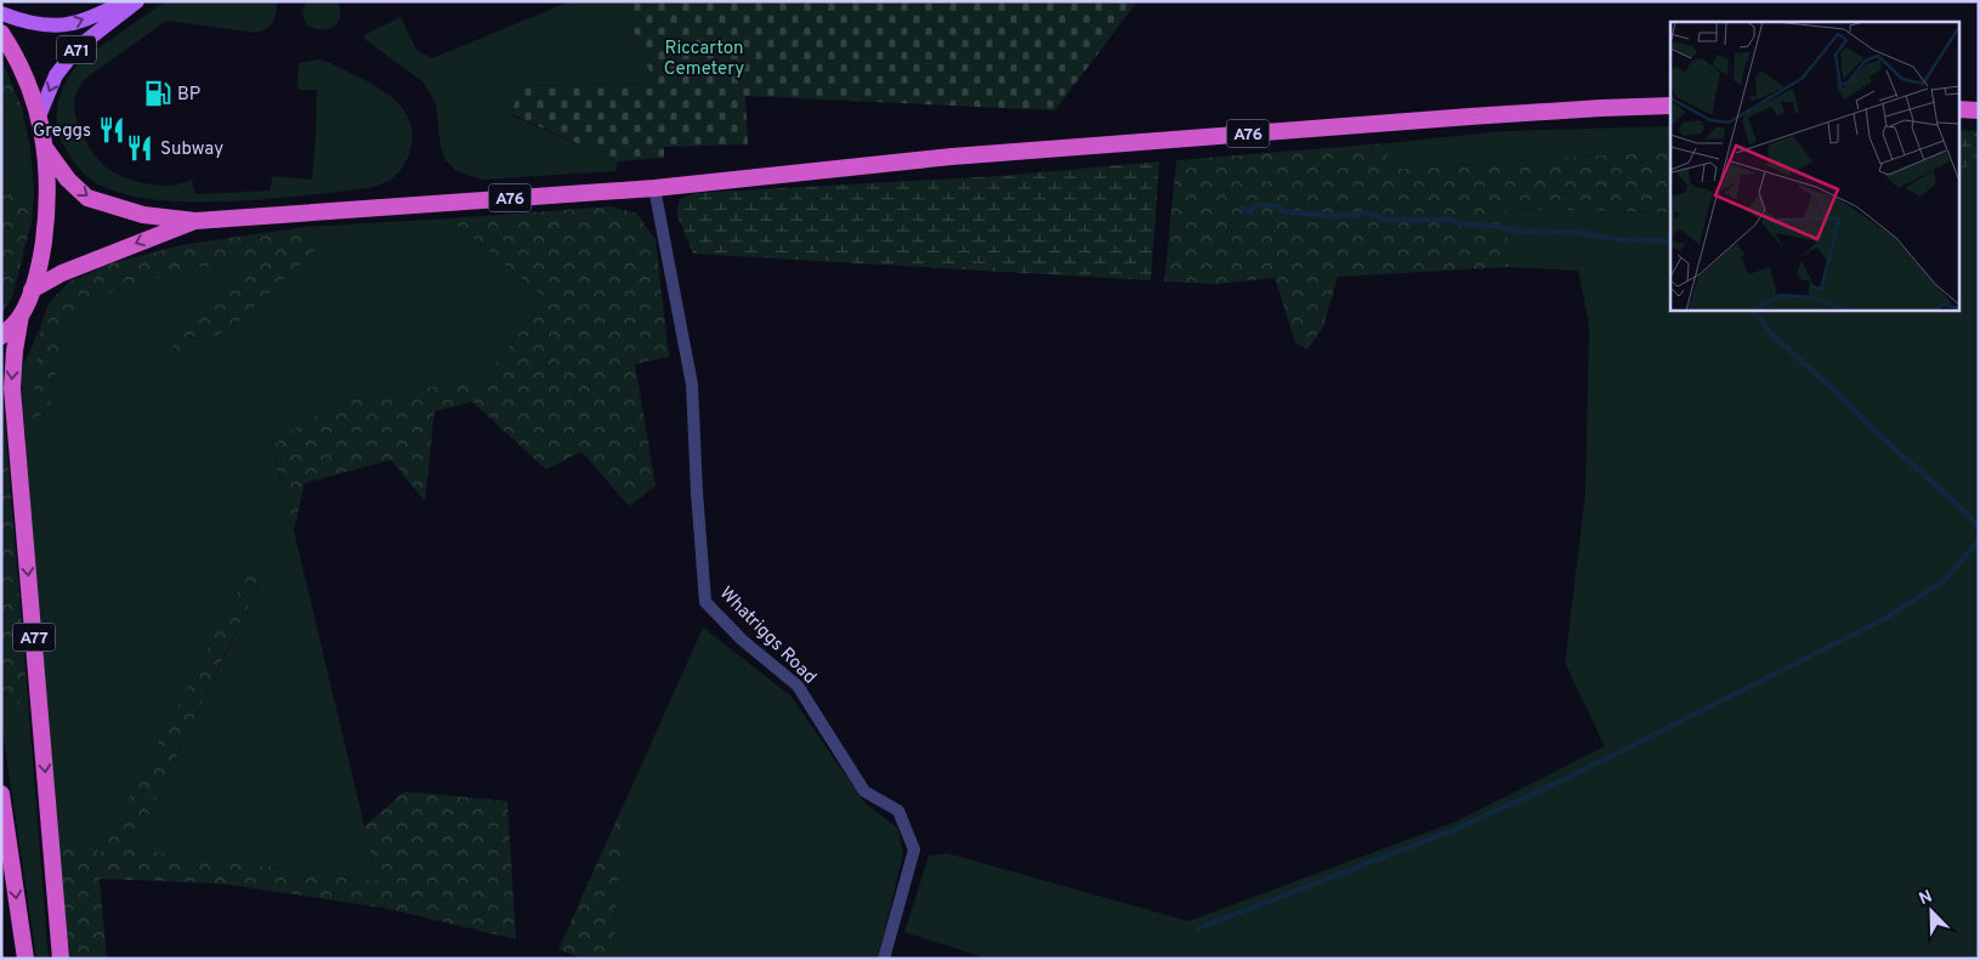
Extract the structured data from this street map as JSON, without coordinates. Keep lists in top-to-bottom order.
{
  "streets": {
    "highway": ["A76", "A77"],
    "main road": ["A71"],
    "street": ["Whatriggs Road"]
  },
  "crossings": [
    ["A71", "A76"],
    ["A76", "Whatriggs Road"],
    ["A76", "A77"]
  ],
  "parks": ["Riccarton Cemetery"],
  "places": {
    "fuel station": ["BP"],
    "restaurant": ["Greggs", "Subway"]
  },
  "north": "top left"
}
